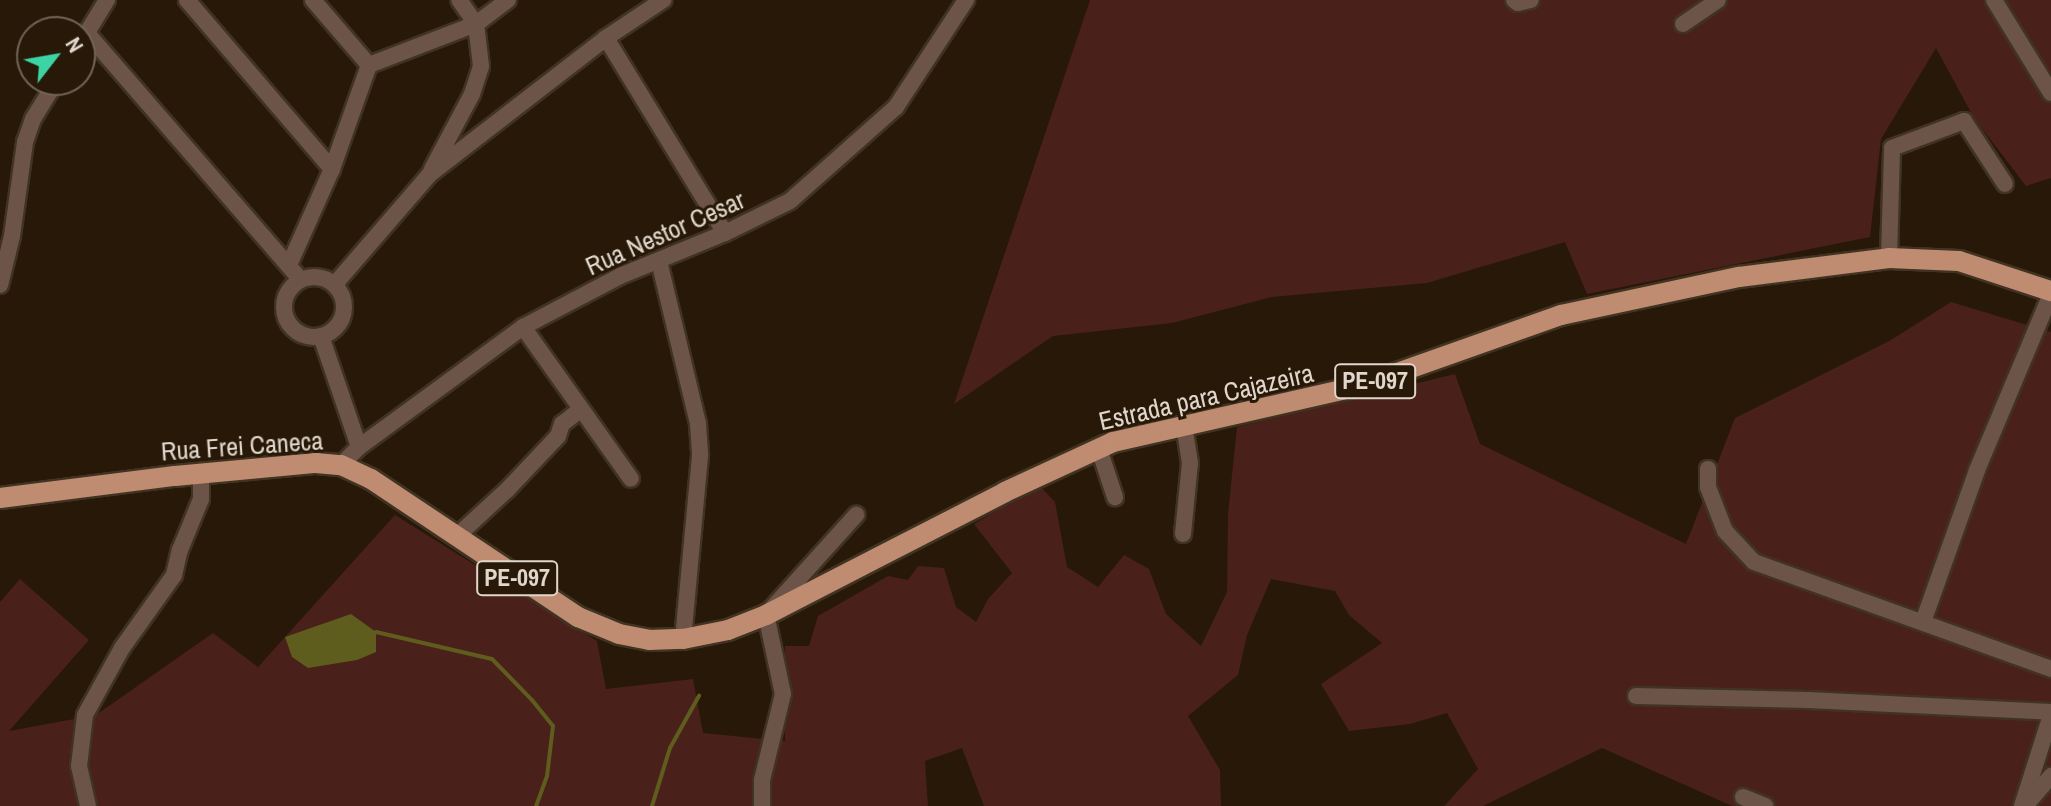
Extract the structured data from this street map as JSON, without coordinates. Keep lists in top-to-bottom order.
{
  "streets": {
    "main road": ["PE-097", "Estrada para Cajazeira", "Rua Frei Caneca"],
    "street": ["Rua Nestor Cesar"]
  },
  "crossings": [
    ["Rua Nestor Cesar", "Rua Frei Caneca"],
    ["Estrada para Cajazeira", "Rua Frei Caneca"]
  ],
  "north": "top right"
}
